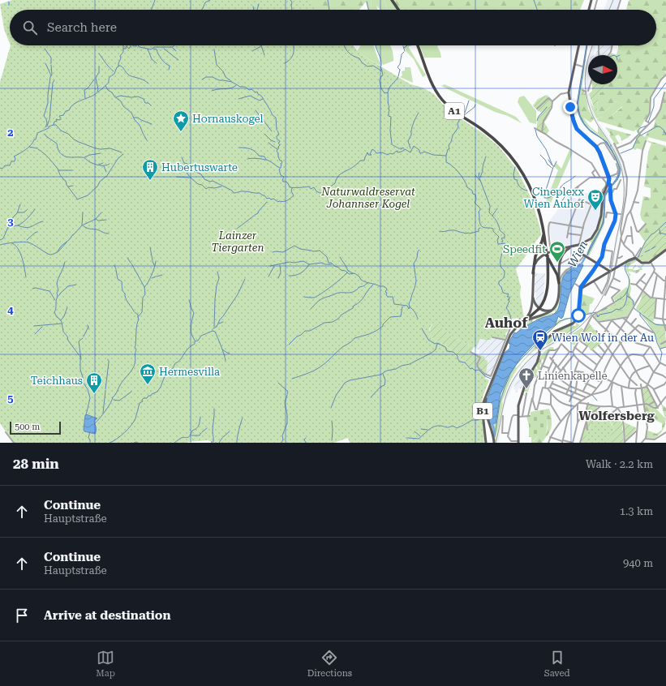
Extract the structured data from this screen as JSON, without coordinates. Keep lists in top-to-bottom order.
{
  "streets": {
    "highway": ["A1"],
    "main road": ["B1"]
  },
  "crossings": [
    ["A1", "B1"]
  ],
  "districts": ["Auhof", "Wolfersberg"],
  "water": ["Wien"],
  "parks": ["Naturwaldreservat Johannser Kogel", "Lainzer Tiergarten"],
  "places": {
    "place": ["Hornauskogel"],
    "building": ["Hubertuswarte", "Teichhaus"],
    "theatre": ["Cineplexx Wien Auhof"],
    "sports": ["Speedfit"],
    "station": ["Wien Wolf in der Au"],
    "museum": ["Hermesvilla"],
    "church": ["Linienkapelle"]
  },
  "scale_bar": "500 m",
  "north": "right",
  "page": {
    "search": "Search here",
    "scale": "500 m",
    "heading": ["28 min", "Walk · 2.2 km"],
    "list": [
      ["Continue", "Hauptstraße", "1.3 km"],
      ["Continue", "Hauptstraße", "940 m"],
      "Arrive at destination"
    ],
    "nav": ["Map", "Directions", "Saved"]
  },
  "grid": {
    "rows": [
      "2",
      "3",
      "4",
      "5"
    ]
  }
}
